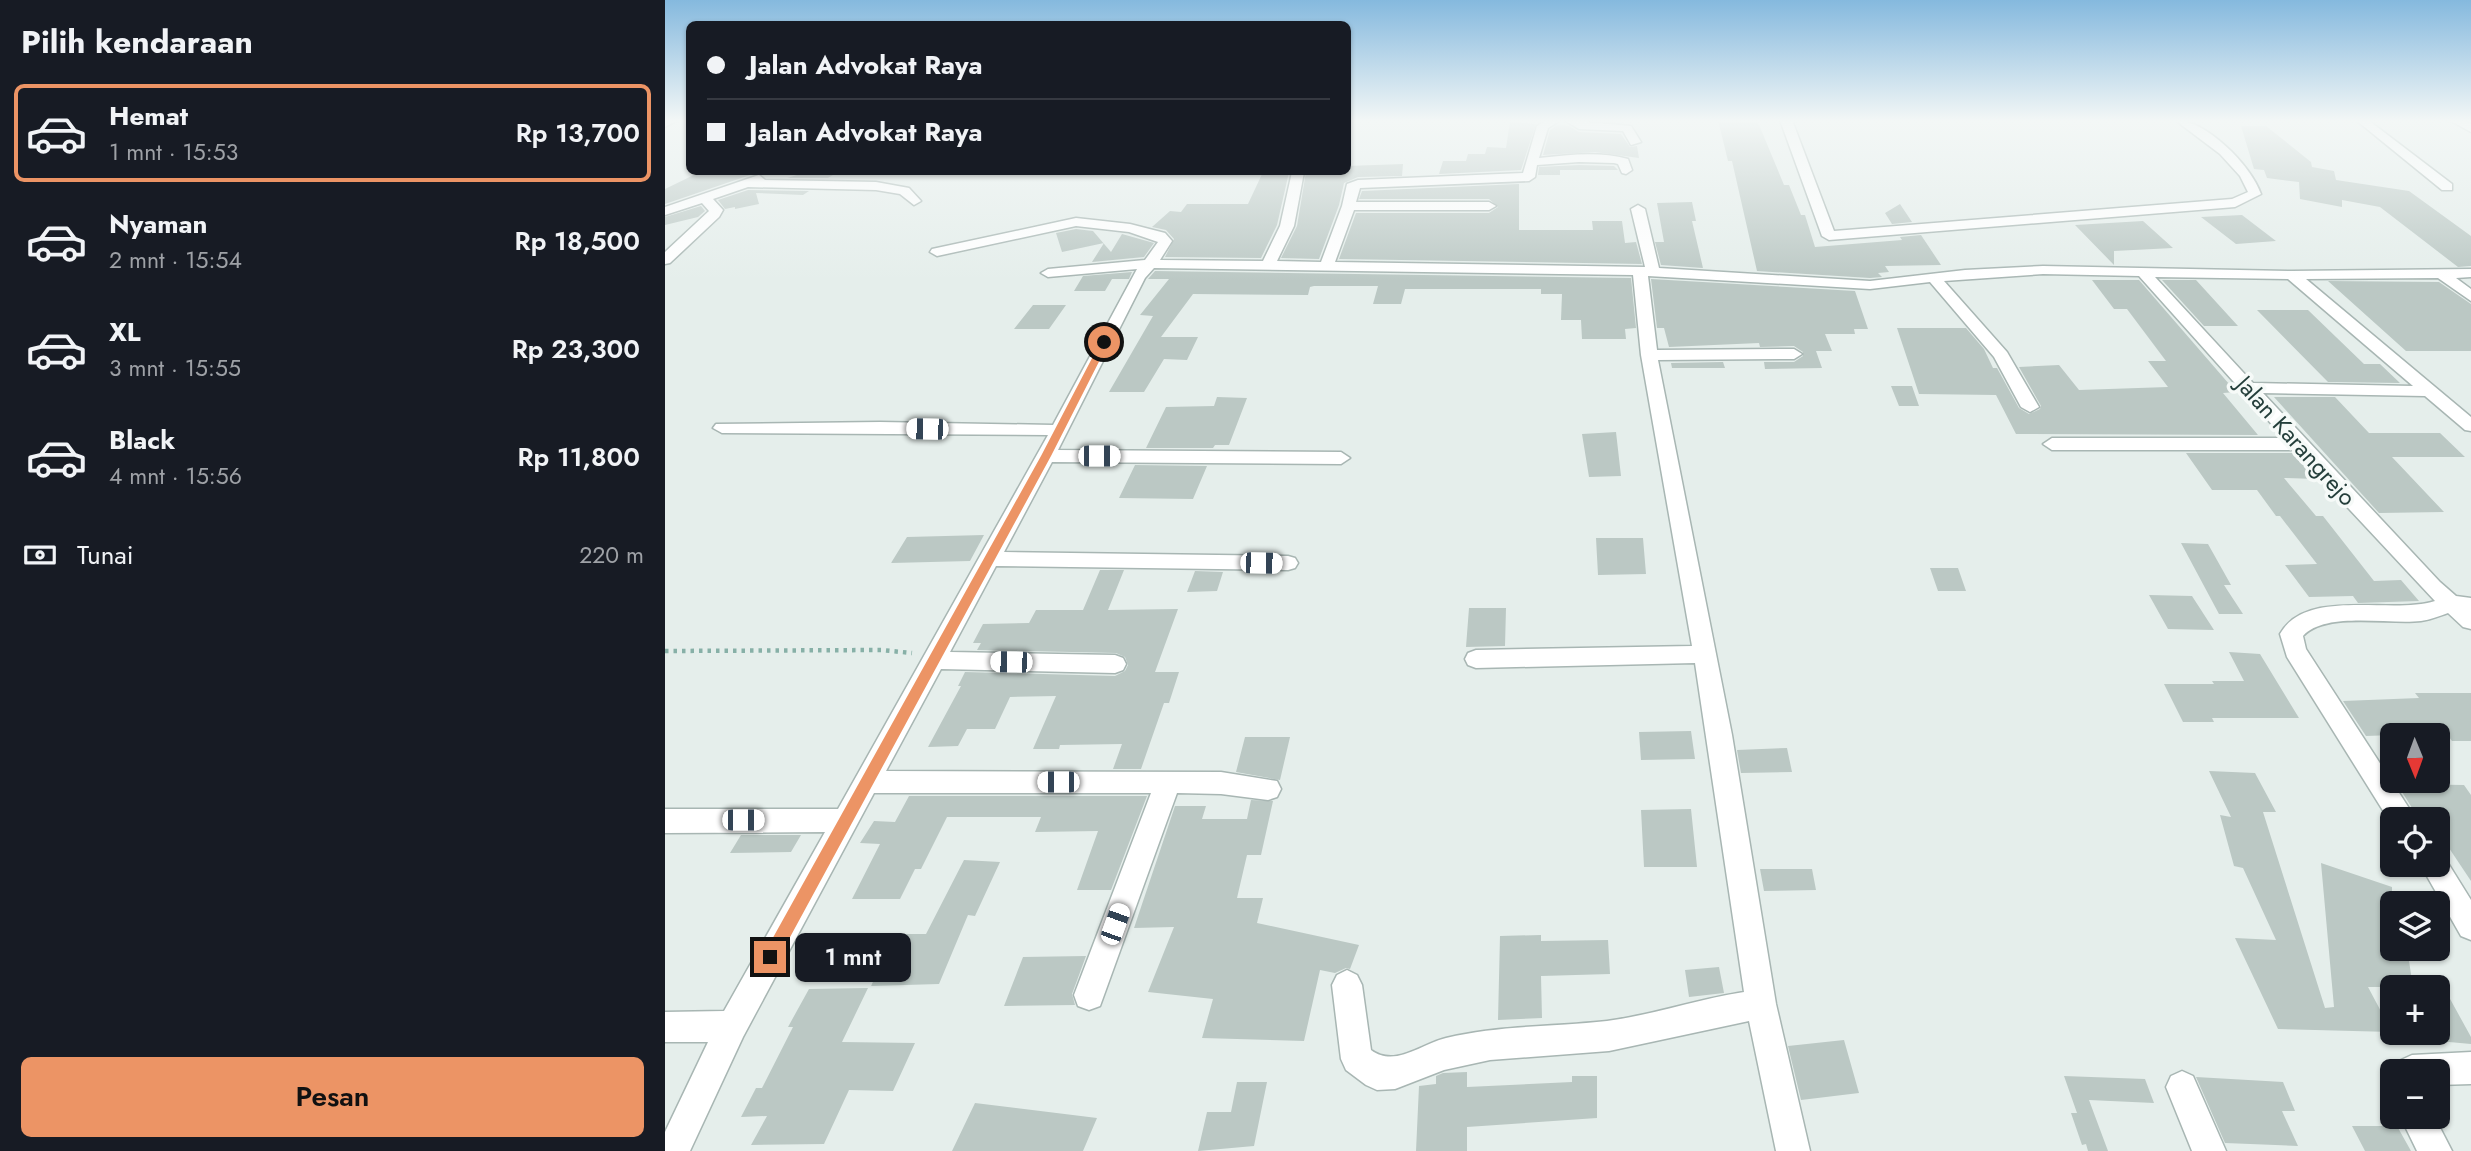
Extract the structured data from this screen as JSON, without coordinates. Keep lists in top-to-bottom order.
{
  "streets": {
    "street": ["Jalan Karangrejo"]
  },
  "north": "bottom",
  "page": {
    "heading": "Pilih kendaraan",
    "banner": ["Jalan Advokat Raya", "Jalan Advokat Raya"],
    "list": [
      {
        "name": "Hemat",
        "note": "1 mnt · 15:53",
        "value": "Rp 13,700"
      },
      {
        "name": "Nyaman",
        "note": "2 mnt · 15:54",
        "value": "Rp 18,500"
      },
      {
        "name": "XL",
        "note": "3 mnt · 15:55",
        "value": "Rp 23,300"
      },
      {
        "name": "Black",
        "note": "4 mnt · 15:56",
        "value": "Rp 11,800"
      }
    ],
    "pay": ["Tunai", "220 m"],
    "map_buttons": ["+", "−"],
    "bubble": "1 mnt",
    "buttons": "Pesan"
  }
}
